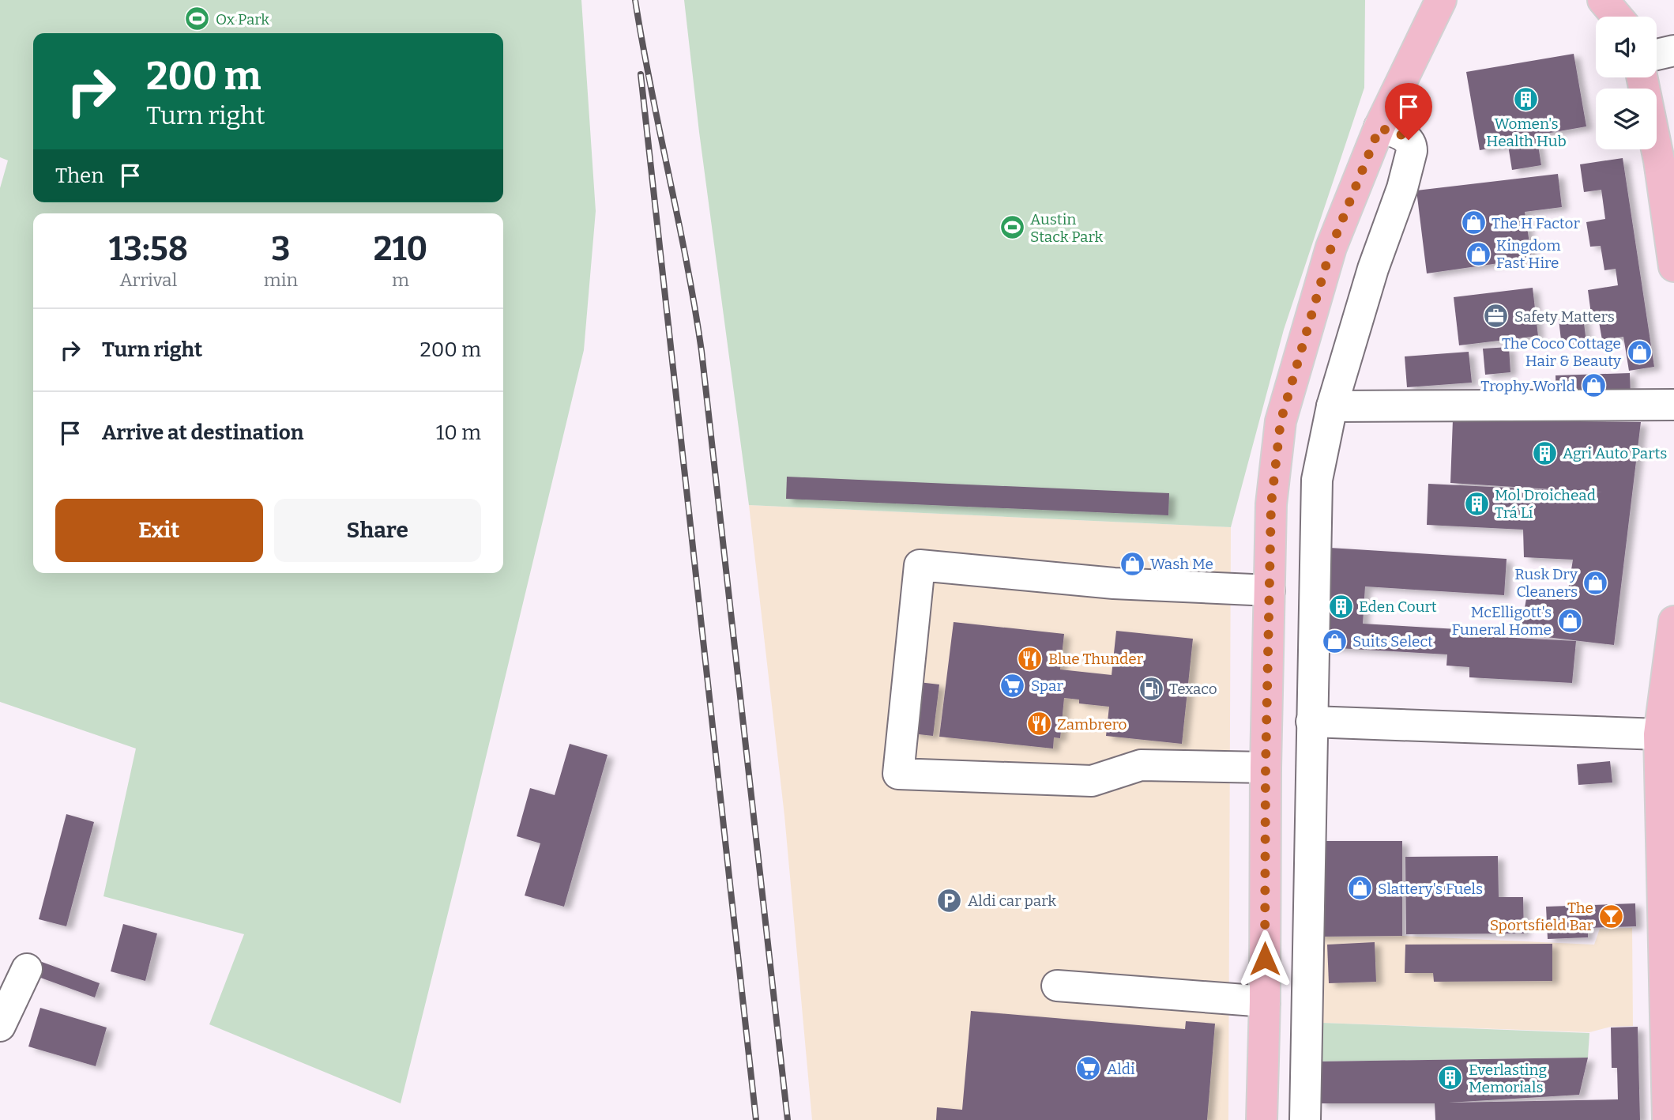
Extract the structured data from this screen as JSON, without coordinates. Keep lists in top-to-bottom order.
{
  "places": {
    "sports": ["Ox Park", "Austin Stack Park"],
    "building": [
      "Women's Health Hub",
      "Agri Auto Parts",
      "Mol Droichead Trá Lí",
      "Eden Court",
      "Everlasting Memorials"
    ],
    "shop": [
      "The H Factor",
      "Kingdom Fast Hire",
      "The Coco Cottage Hair & Beauty",
      "Trophy World",
      "Wash Me",
      "Rusk Dry Cleaners",
      "McElligott's Funeral Home",
      "Suits Select",
      "Slattery's Fuels"
    ],
    "office": ["Safety Matters"],
    "restaurant": ["Blue Thunder", "Zambrero"],
    "supermarket": ["Spar", "Aldi"],
    "fuel station": ["Texaco"],
    "parking": ["Aldi car park"],
    "bar": ["The Sportsfield Bar"]
  },
  "page": {
    "turn": ["200 m", "Turn right"],
    "then": "Then",
    "eta": [
      "13:58",
      "Arrival",
      "3",
      "min",
      "210",
      "m"
    ],
    "list": [
      {
        "name": "Turn right",
        "value": "200 m"
      },
      {
        "name": "Arrive at destination",
        "value": "10 m"
      }
    ],
    "buttons": ["Exit", "Share"]
  }
}
